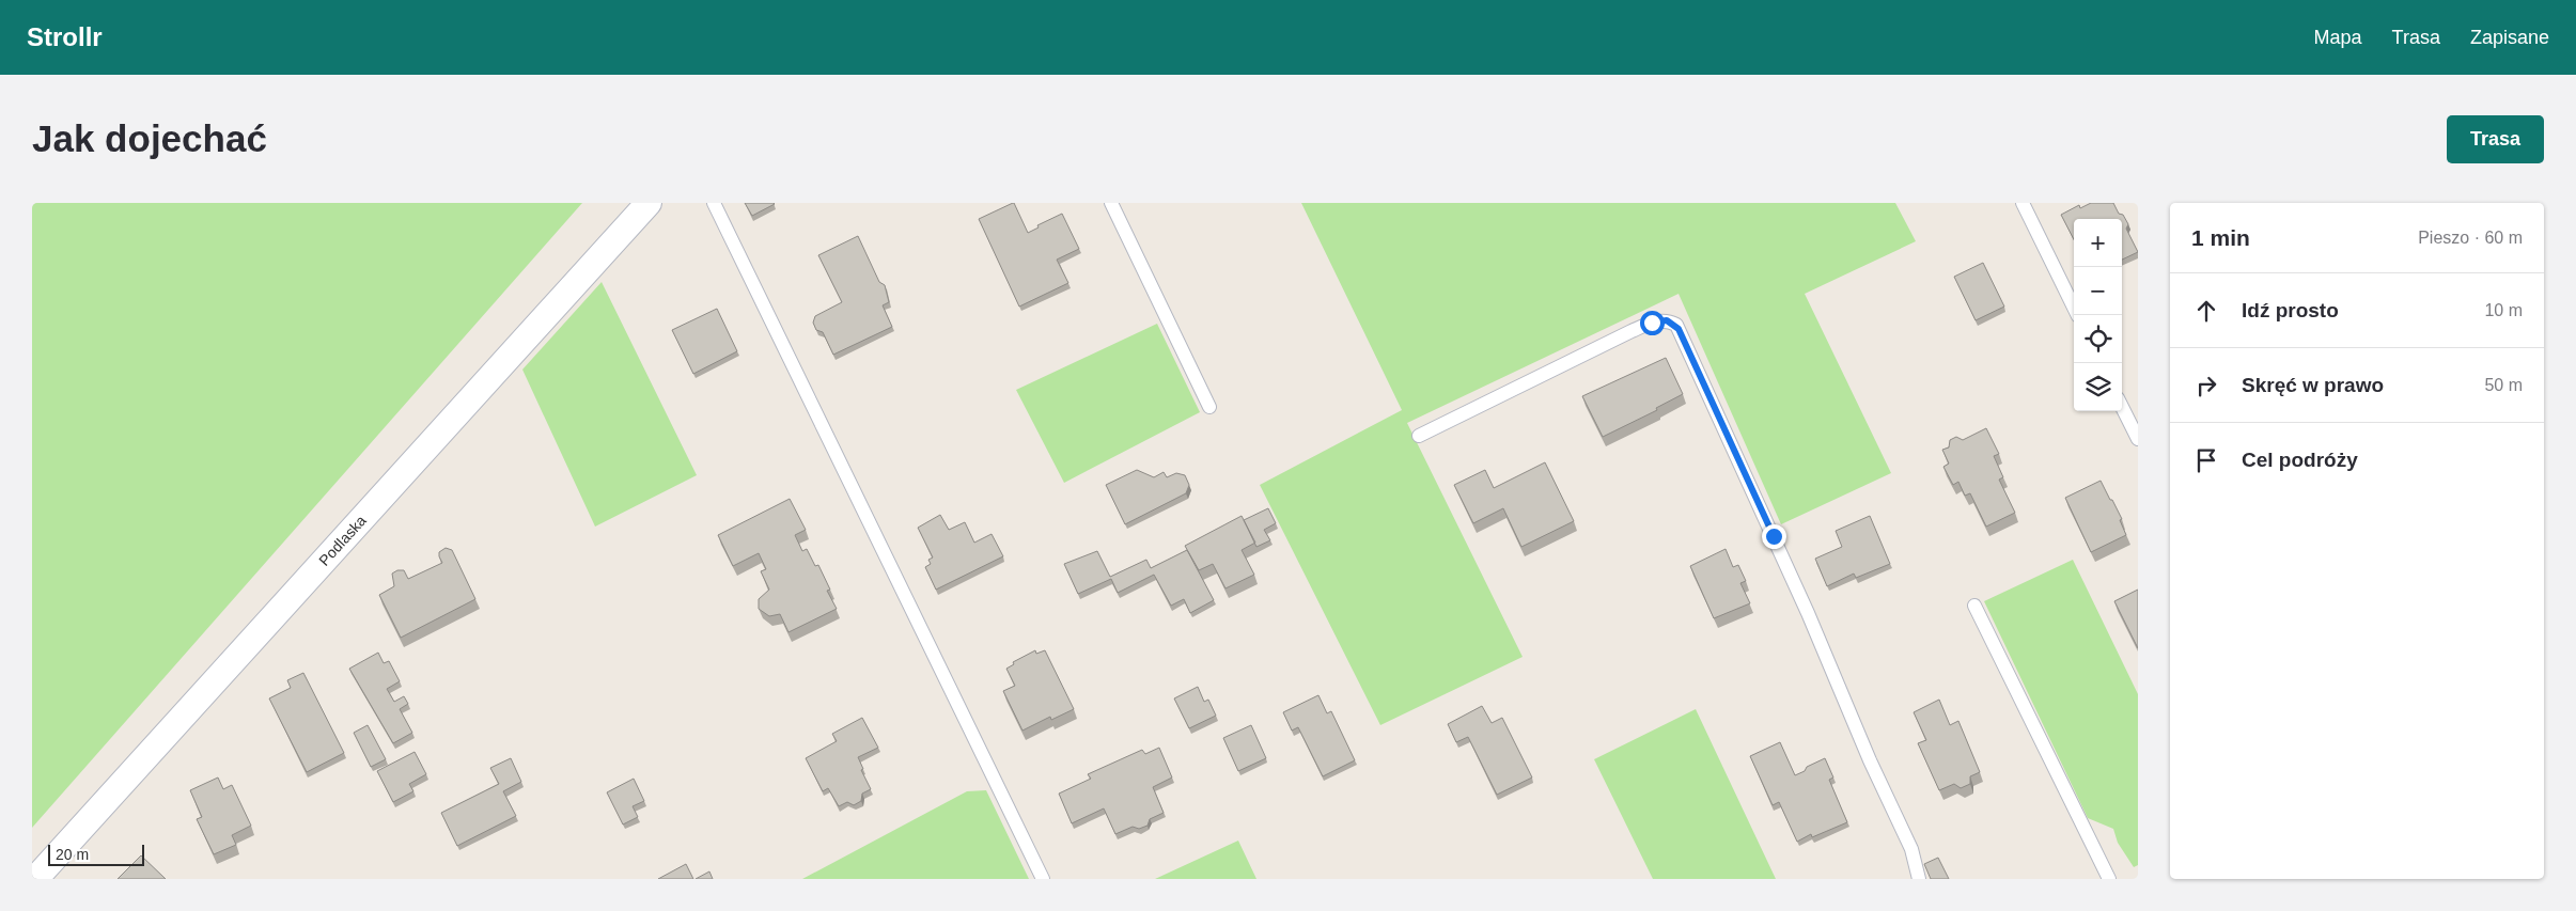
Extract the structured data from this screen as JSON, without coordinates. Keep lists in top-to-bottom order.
{
  "streets": {
    "street": ["Podlaska"]
  },
  "scale_bar": "20 m",
  "page": {
    "header": "Strollr",
    "nav": ["Mapa", "Trasa", "Zapisane"],
    "buttons": "Trasa",
    "title": "Jak dojechać",
    "heading": ["1 min", "Pieszo · 60 m"],
    "map_buttons": ["+", "−"],
    "list": [
      ["Idź prosto", "10 m"],
      ["Skręć w prawo", "50 m"],
      "Cel podróży"
    ],
    "scale": "20 m"
  }
}
